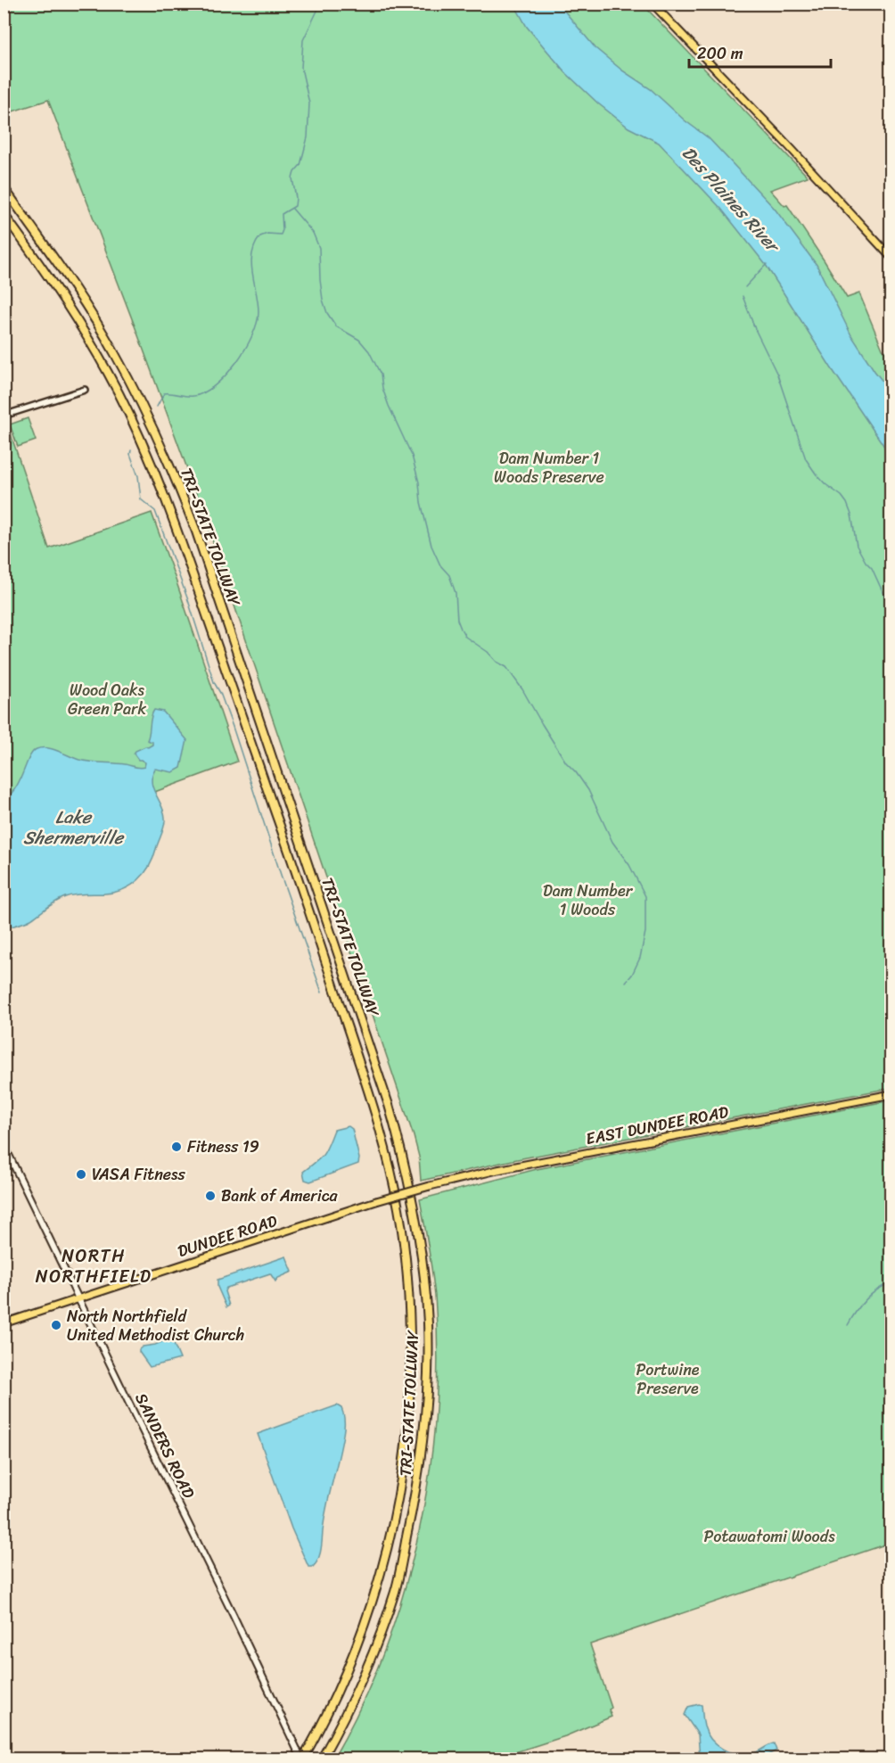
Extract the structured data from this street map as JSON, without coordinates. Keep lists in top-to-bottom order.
{
  "streets": {
    "highway": ["TRI-STATE TOLLWAY"],
    "main road": ["EAST DUNDEE ROAD", "DUNDEE ROAD", "SANDERS ROAD"]
  },
  "crossings": [
    ["TRI-STATE TOLLWAY", "SANDERS ROAD"],
    ["EAST DUNDEE ROAD", "DUNDEE ROAD"],
    ["DUNDEE ROAD", "SANDERS ROAD"]
  ],
  "districts": ["NORTH NORTHFIELD"],
  "water": ["Des Plaines River", "Lake Shermerville"],
  "parks": [
    "Dam Number 1 Woods Preserve",
    "Wood Oaks Green Park",
    "Dam Number 1 Woods",
    "Portwine Preserve",
    "Potawatomi Woods"
  ],
  "places": [
    "Fitness 19",
    "VASA Fitness",
    "Bank of America",
    "North Northfield United Methodist Church"
  ],
  "scale_bar": "200 m"
}
